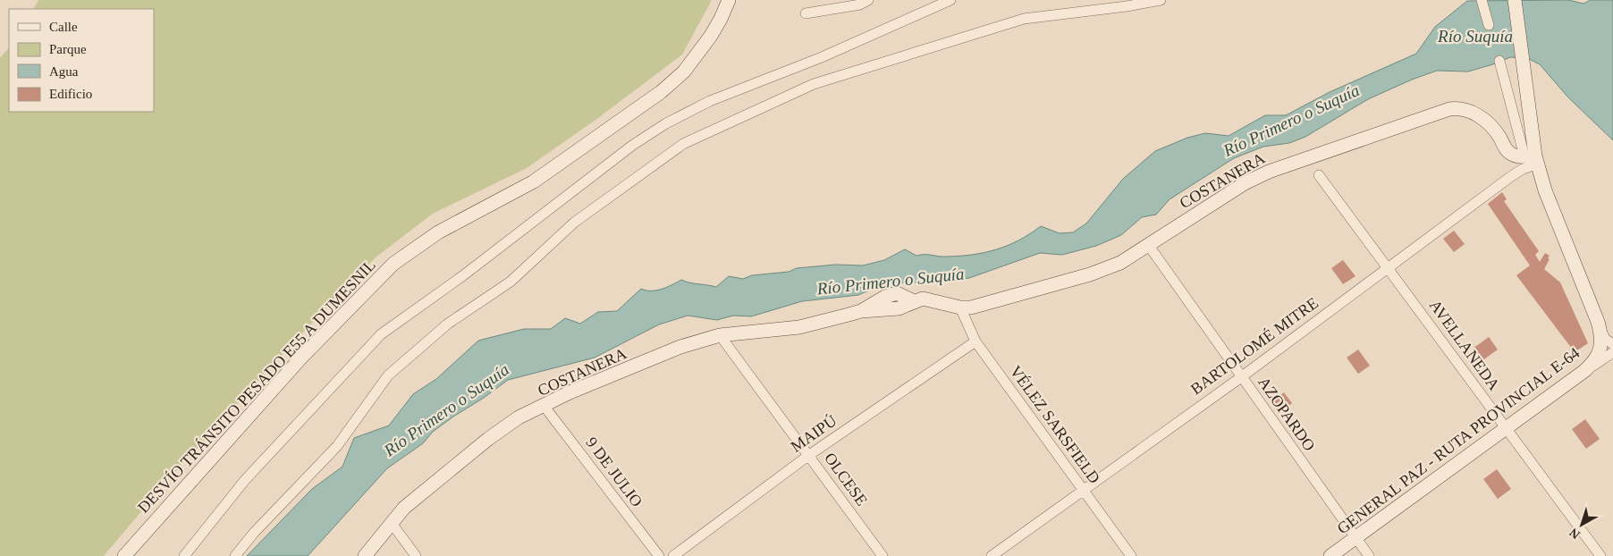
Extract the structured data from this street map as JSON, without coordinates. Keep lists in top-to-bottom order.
{
  "streets": {
    "street": [
      "COSTANERA",
      "AVELLANEDA",
      "BARTOLOMÉ MITRE",
      "DESVÍO TRÁNSITO PESADO E55 A DUMESNIL",
      "AZOPARDO",
      "VÉLEZ SARSFIELD",
      "MAIPÚ",
      "GENERAL PAZ - RUTA PROVINCIAL E-64",
      "9 DE JULIO",
      "OLCESE"
    ]
  },
  "crossings": [
    ["COSTANERA", "BARTOLOMÉ MITRE"],
    ["COSTANERA", "AZOPARDO"],
    ["COSTANERA", "VÉLEZ SARSFIELD"],
    ["COSTANERA", "GENERAL PAZ - RUTA PROVINCIAL E-64"],
    ["COSTANERA", "9 DE JULIO"],
    ["COSTANERA", "OLCESE"],
    ["AVELLANEDA", "BARTOLOMÉ MITRE"],
    ["AVELLANEDA", "GENERAL PAZ - RUTA PROVINCIAL E-64"],
    ["BARTOLOMÉ MITRE", "AZOPARDO"],
    ["BARTOLOMÉ MITRE", "VÉLEZ SARSFIELD"],
    ["BARTOLOMÉ MITRE", "GENERAL PAZ - RUTA PROVINCIAL E-64"],
    ["AZOPARDO", "GENERAL PAZ - RUTA PROVINCIAL E-64"],
    ["VÉLEZ SARSFIELD", "MAIPÚ"],
    ["MAIPÚ", "OLCESE"]
  ],
  "water": ["Río Suquía", "Río Primero o Suquía"],
  "legend": [
    "Calle",
    "Parque",
    "Agua",
    "Edificio"
  ],
  "north": "bottom left"
}
